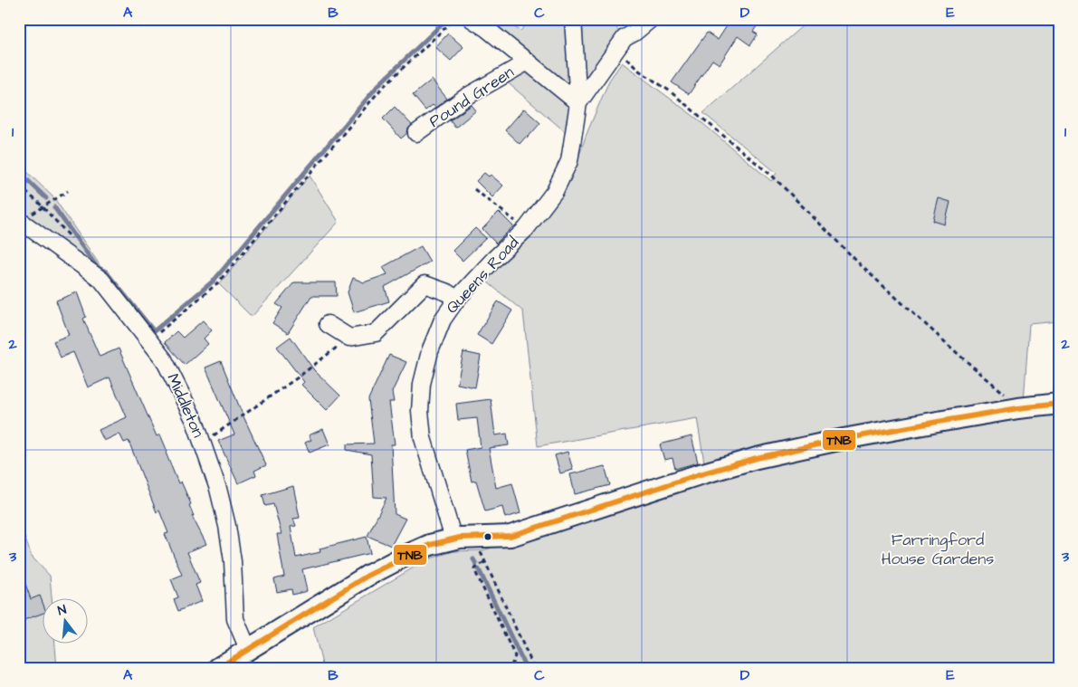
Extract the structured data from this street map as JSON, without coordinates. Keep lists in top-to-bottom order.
{
  "streets": {
    "street": ["Pound Green", "Queens Road", "Middleton"]
  },
  "crossings": [
    ["Pound Green", "Queens Road"]
  ],
  "parks": ["Farringford House Gardens"],
  "lines": ["transit line TNB"],
  "north": "top",
  "grid": {
    "columns": [
      "A",
      "B",
      "C",
      "D",
      "E"
    ],
    "rows": ["1", "2", "3"]
  }
}
